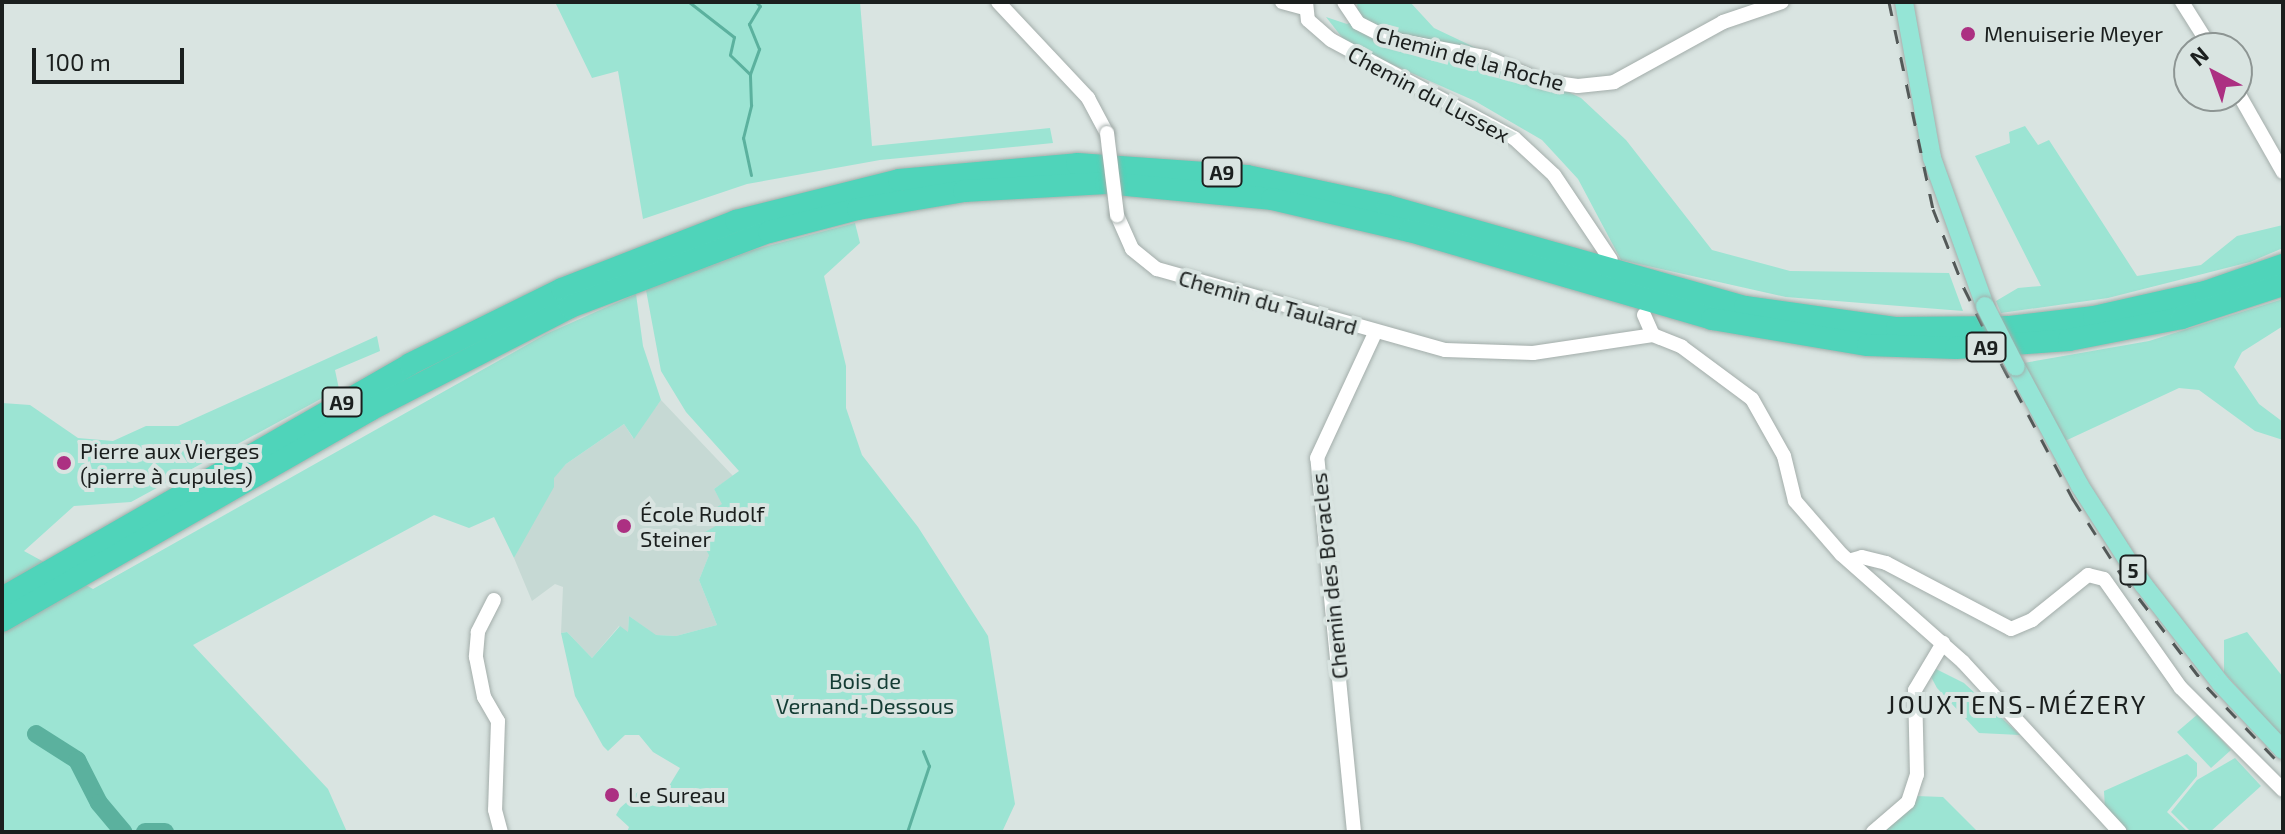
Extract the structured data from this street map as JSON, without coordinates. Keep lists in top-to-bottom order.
{
  "streets": {
    "highway": ["A9"],
    "main road": ["5"],
    "street": [
      "Chemin de la Roche",
      "Chemin du Lussex",
      "Chemin du Taulard",
      "Chemin des Boracles"
    ]
  },
  "crossings": [
    ["Chemin du Taulard", "Chemin des Boracles"]
  ],
  "districts": ["JOUXTENS-MÉZERY"],
  "parks": ["Bois de Vernand-Dessous"],
  "places": [
    "Menuiserie Meyer",
    "Pierre aux Vierges (pierre à cupules)",
    "École Rudolf Steiner",
    "Le Sureau"
  ],
  "scale_bar": "100 m",
  "north": "top left"
}
